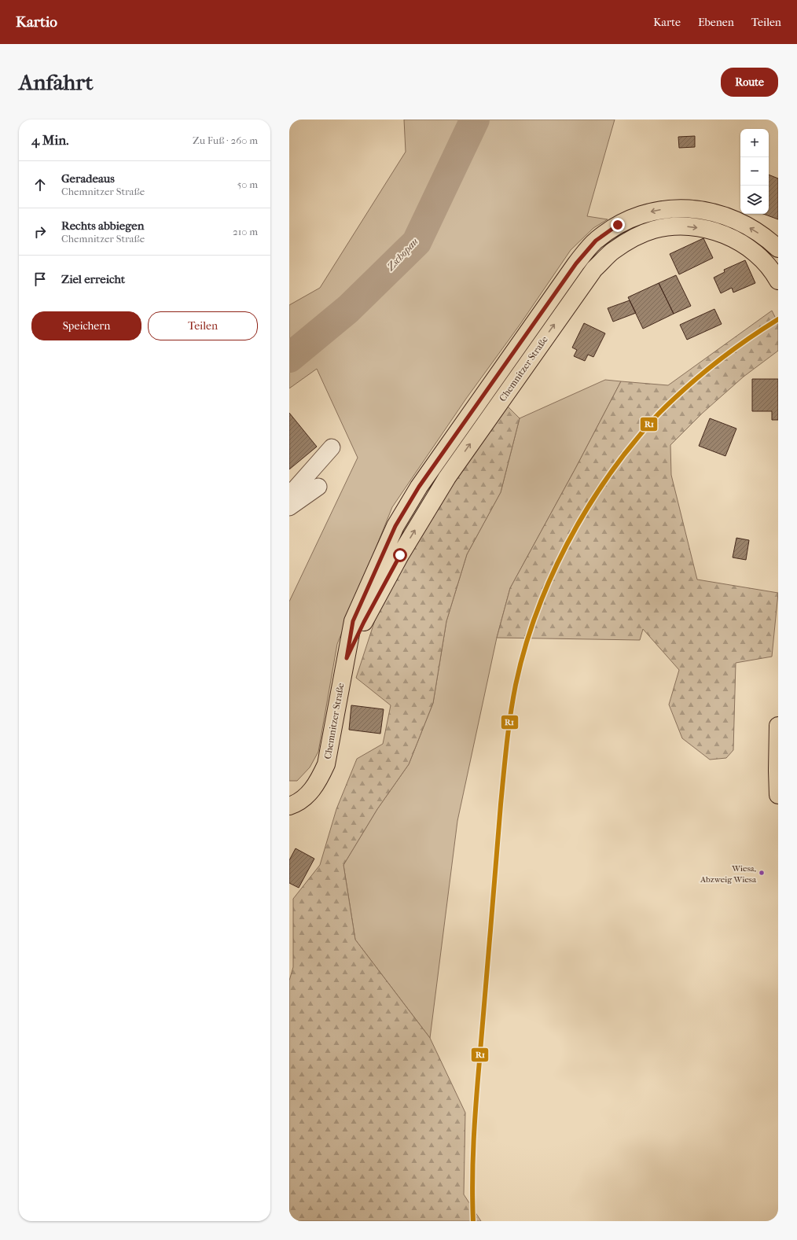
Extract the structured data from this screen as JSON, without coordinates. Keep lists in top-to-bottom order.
{
  "streets": {
    "main road": ["Chemnitzer Straße"]
  },
  "water": ["Zschopau"],
  "places": ["Wiesa, Abzweig Wiesa"],
  "lines": ["transit line R1"],
  "page": {
    "header": "Kartio",
    "nav": ["Karte", "Ebenen", "Teilen"],
    "buttons": [
      "Route",
      ["Speichern", "Teilen"]
    ],
    "title": "Anfahrt",
    "heading": ["4 Min.", "Zu Fuß · 260 m"],
    "map_buttons": ["+", "−"],
    "list": [
      ["Geradeaus", "Chemnitzer Straße", "50 m"],
      ["Rechts abbiegen", "Chemnitzer Straße", "210 m"],
      "Ziel erreicht"
    ]
  }
}
